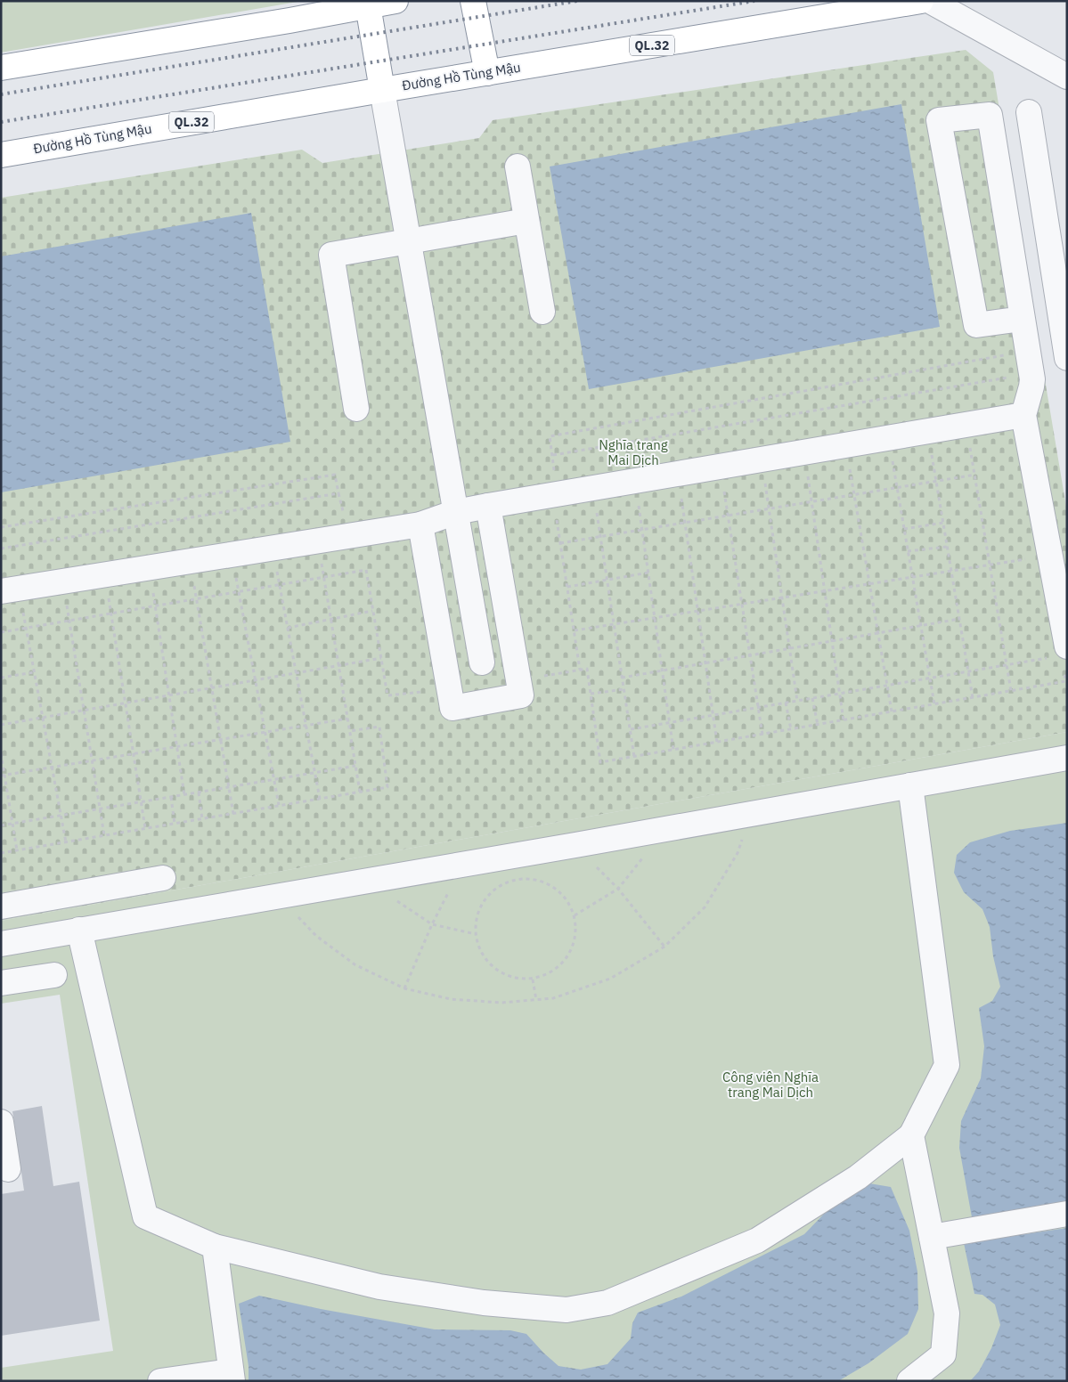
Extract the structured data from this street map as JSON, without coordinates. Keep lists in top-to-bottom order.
{
  "streets": {
    "highway": ["QL.32", "Đường Hồ Tùng Mậu"]
  },
  "parks": ["Nghĩa trang Mai Dịch", "Công viên Nghĩa trang Mai Dịch"]
}
